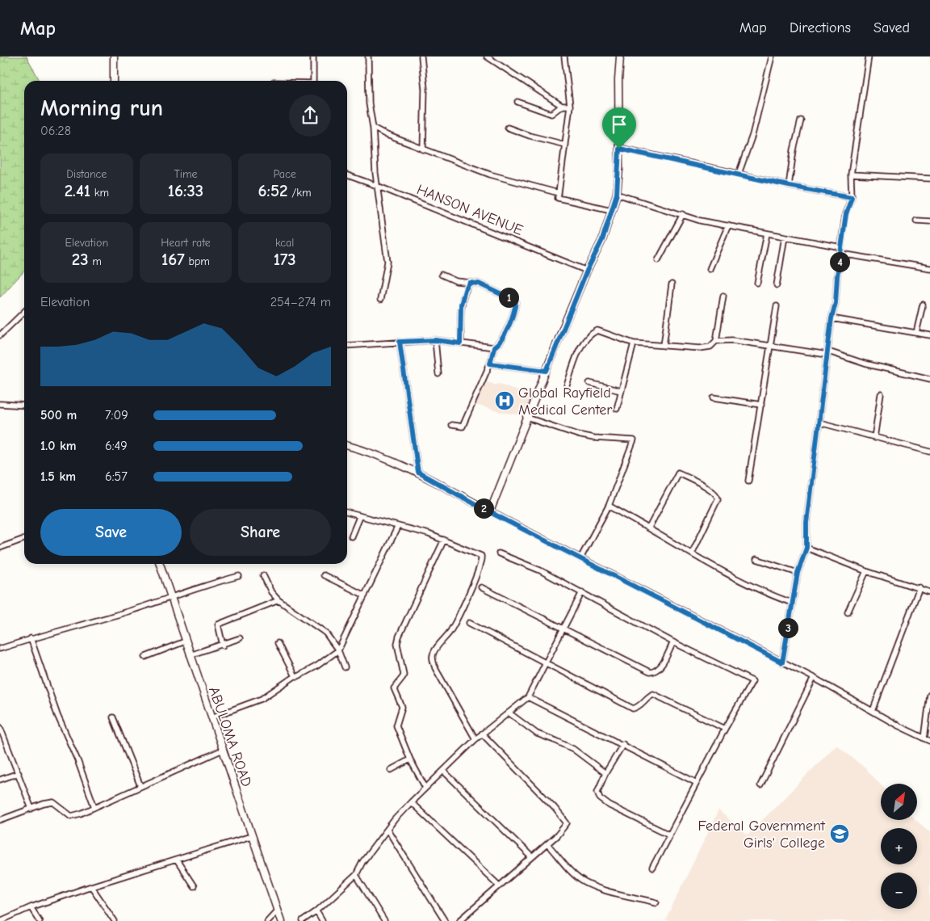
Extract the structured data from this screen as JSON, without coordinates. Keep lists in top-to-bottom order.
{
  "streets": {
    "street": ["HANSON AVENUE", "ABULOMA ROAD"]
  },
  "places": {
    "hospital": ["Global Rayfield Medical Center"],
    "school or university": ["Federal Government Girls' College"]
  },
  "north": "top right",
  "page": {
    "header": "Map",
    "nav": ["Map", "Directions", "Saved"],
    "heading": ["Morning run", "06:28"],
    "stats": [
      ["Distance", "2.41 km"],
      ["Time", "16:33"],
      ["Pace", "6:52 /km"],
      ["Elevation", "23 m"],
      ["Heart rate", "167 bpm"],
      ["kcal", "173"]
    ],
    "pins": [
      "4",
      "1",
      "2",
      "3"
    ],
    "chart": ["Elevation", "254–274 m"],
    "list": [
      {
        "name": "500 m",
        "note": "7:09"
      },
      {
        "name": "1.0 km",
        "note": "6:49"
      },
      {
        "name": "1.5 km",
        "note": "6:57"
      }
    ],
    "buttons": ["Save", "Share"],
    "map_buttons": ["+", "−"]
  }
}
